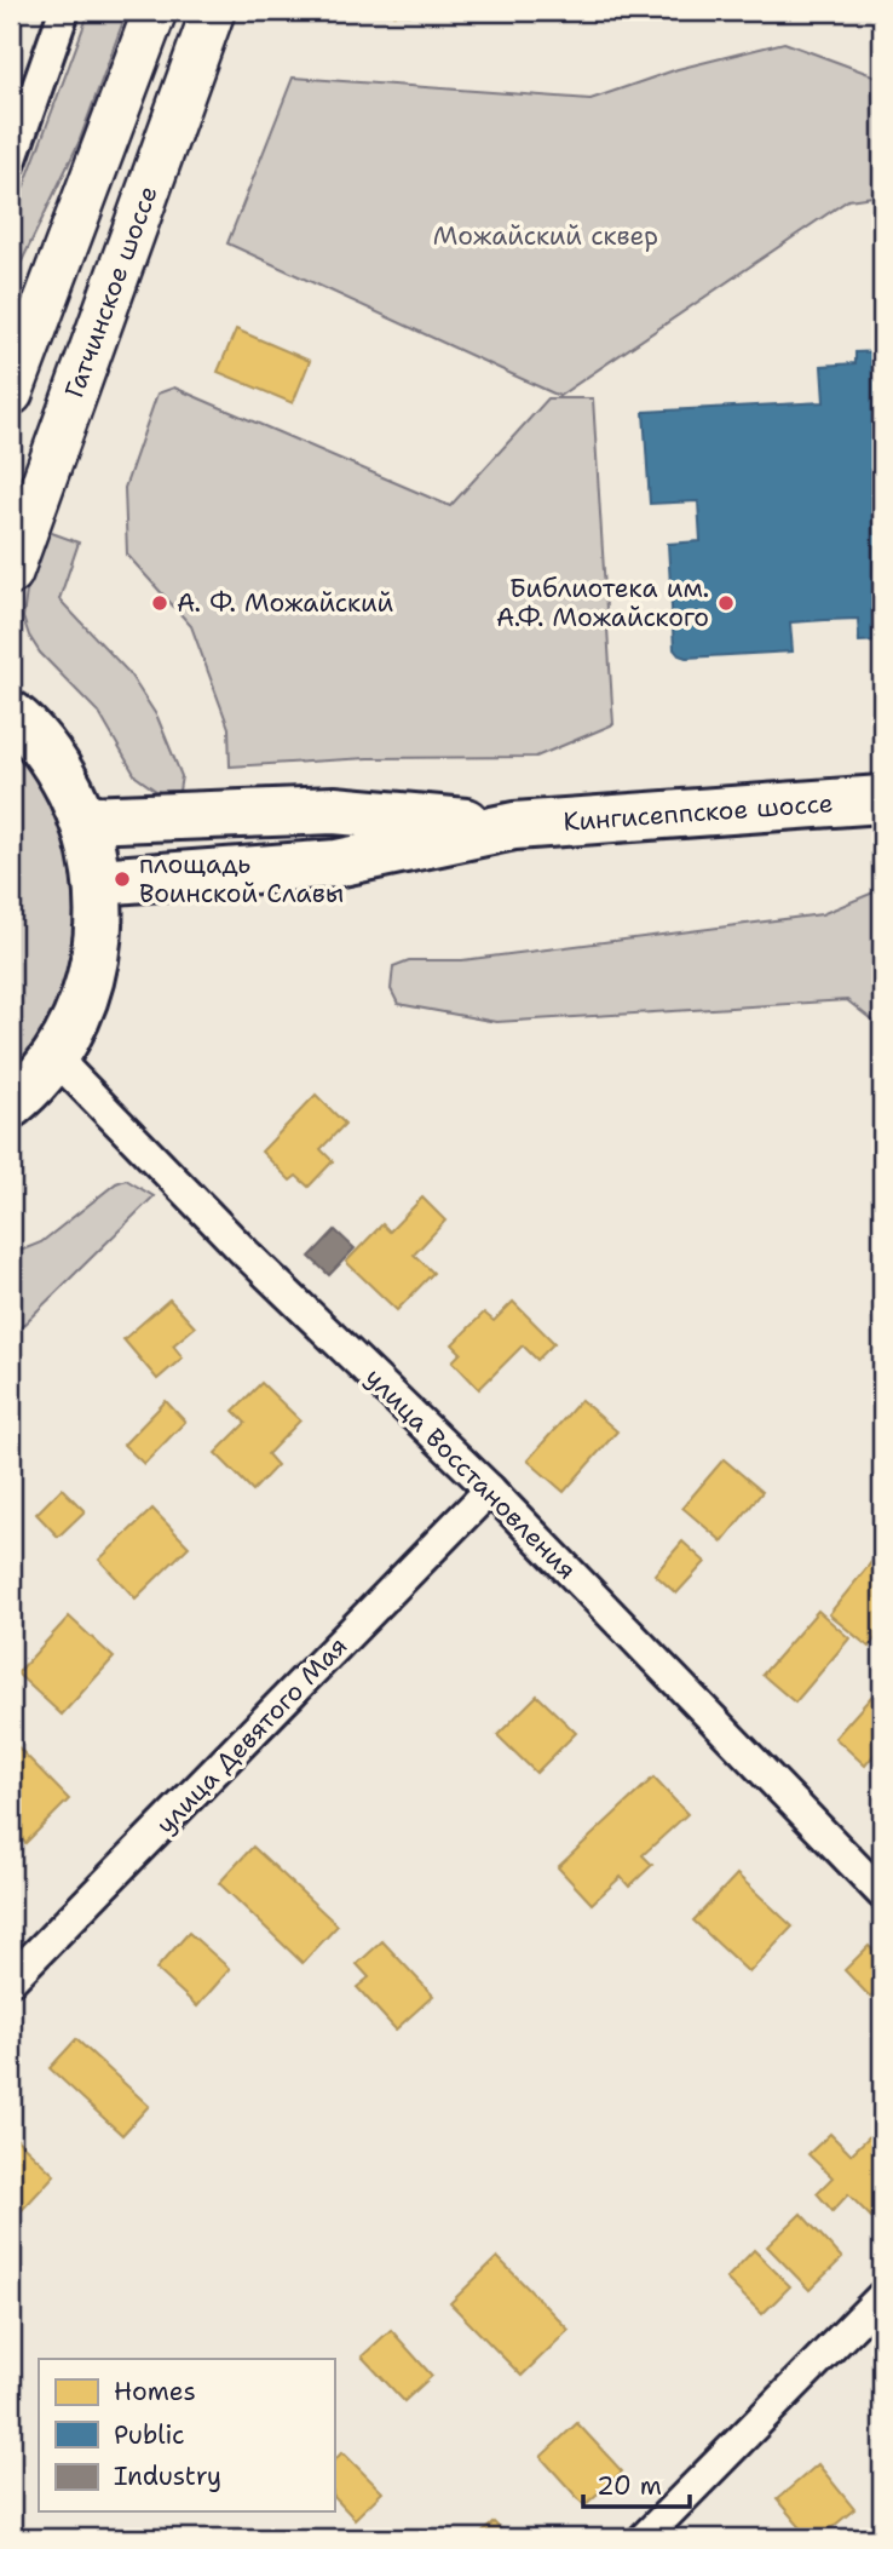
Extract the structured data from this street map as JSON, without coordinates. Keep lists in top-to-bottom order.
{
  "streets": {
    "main road": ["Гатчинское шоссе", "Кингисеппское шоссе"],
    "street": ["улица Восстановления", "улица Девятого Мая"]
  },
  "crossings": [
    ["улица Восстановления", "улица Девятого Мая"]
  ],
  "parks": ["Можайский сквер"],
  "places": ["А. Ф. Можайский", "Библиотека им. А.Ф. Можайского", "площадь Воинской Славы"],
  "legend": ["Homes", "Public", "Industry"],
  "scale_bar": "20 m"
}
